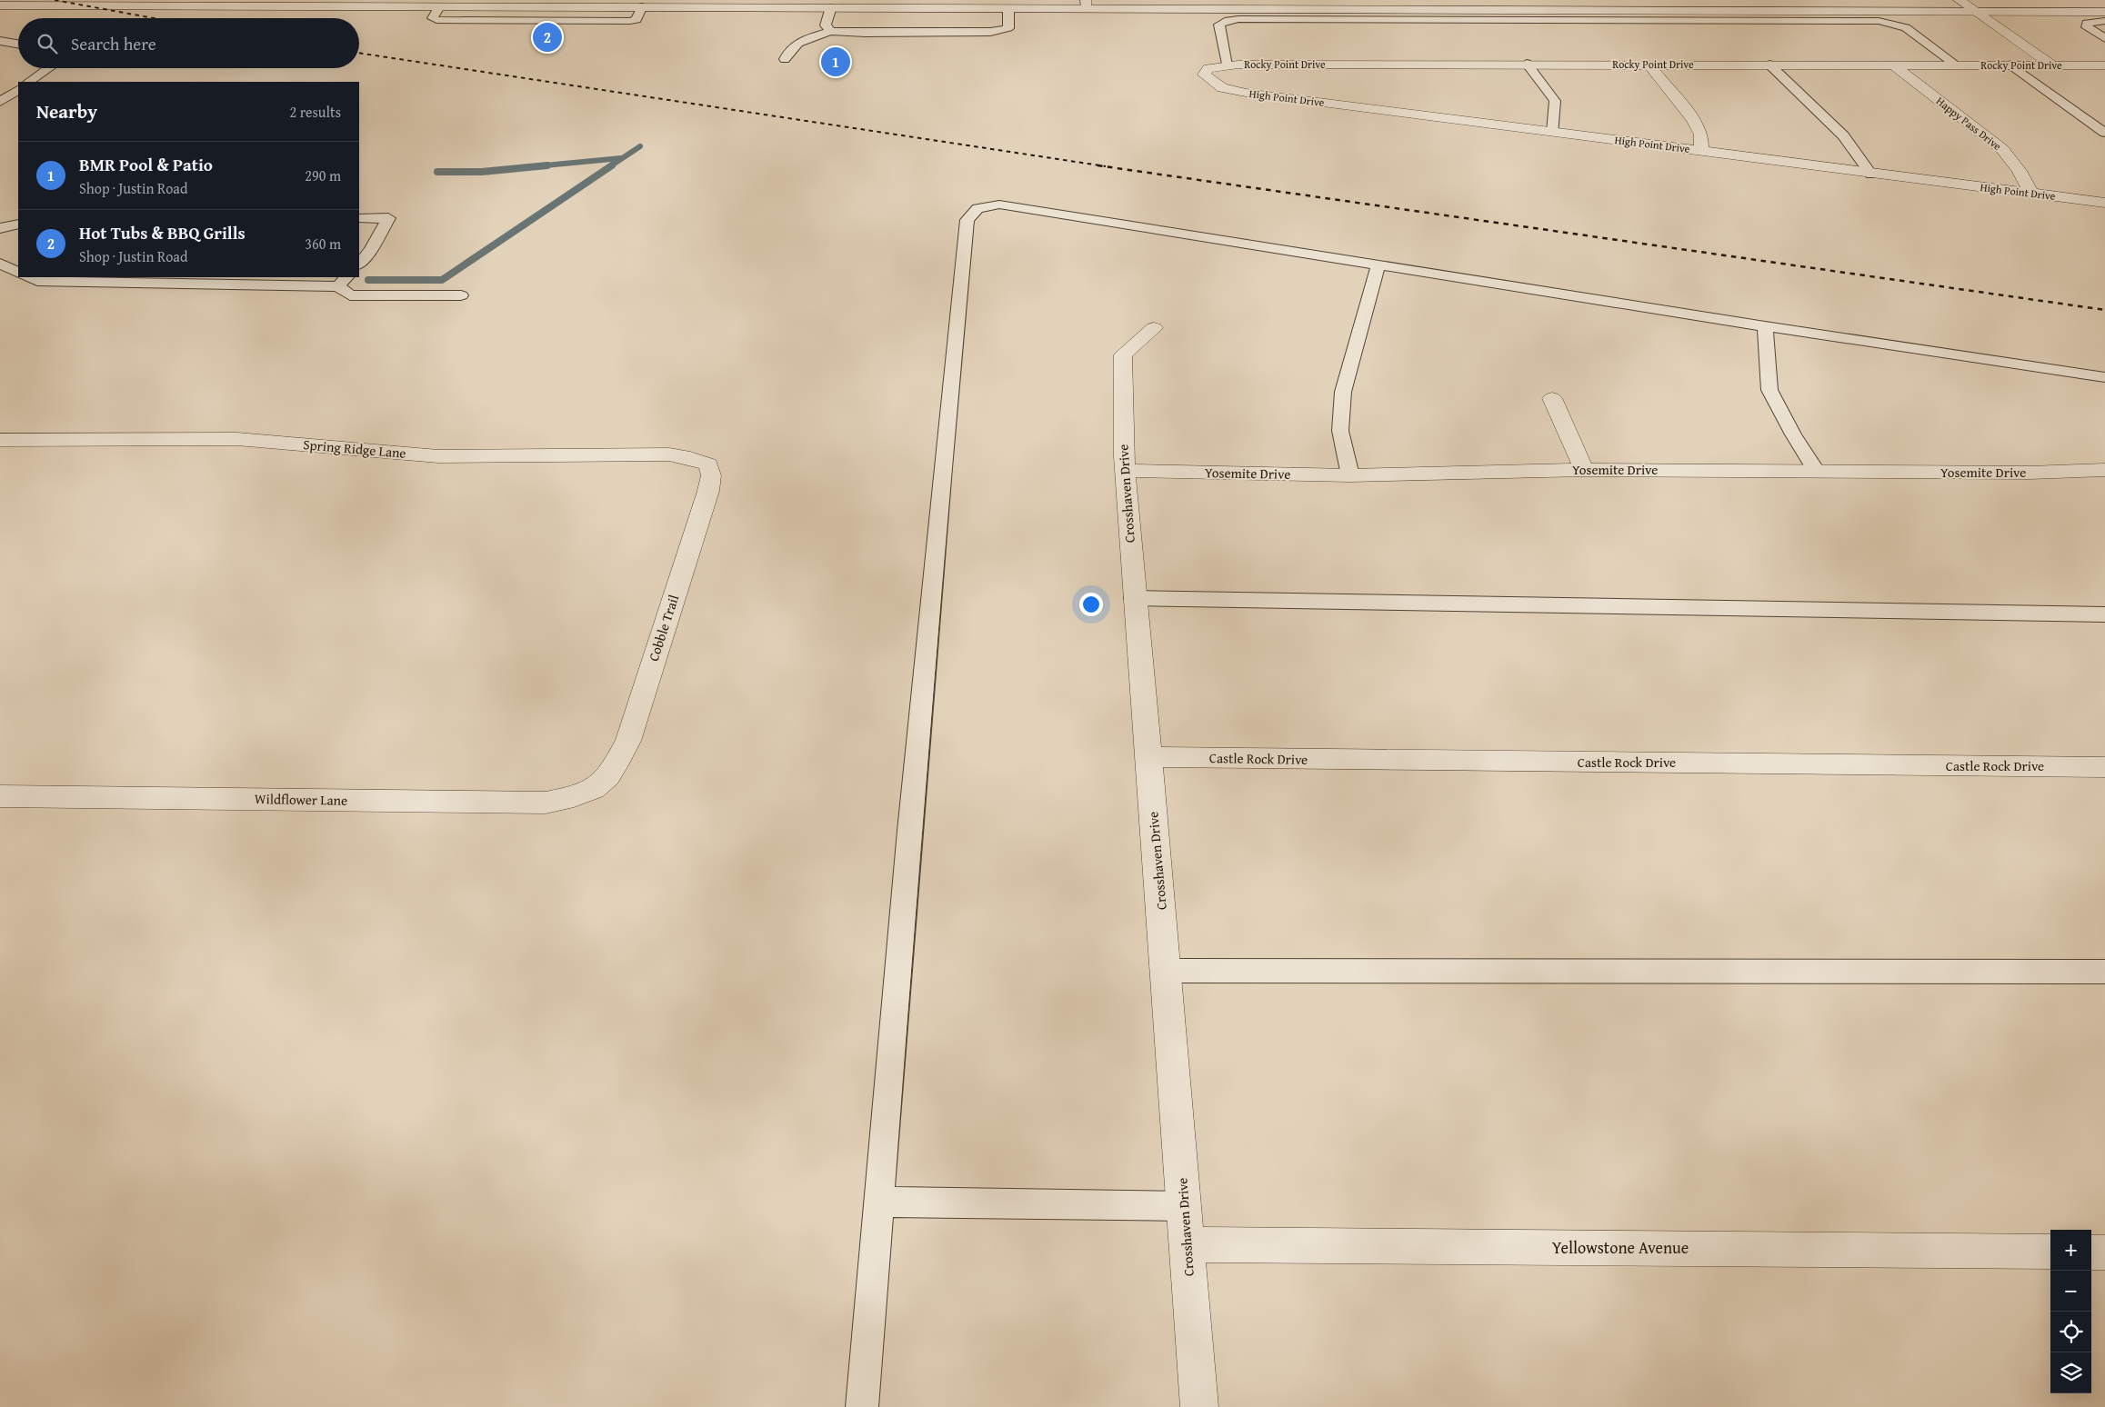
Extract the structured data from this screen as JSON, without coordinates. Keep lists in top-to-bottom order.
{
  "streets": {
    "street": [
      "Rocky Point Drive",
      "High Point Drive",
      "Happy Pass Drive",
      "Spring Ridge Lane",
      "Yosemite Drive",
      "Crosshaven Drive",
      "Cobble Trail",
      "Castle Rock Drive",
      "Wildflower Lane",
      "Yellowstone Avenue"
    ]
  },
  "crossings": [
    ["Rocky Point Drive", "High Point Drive"],
    ["Rocky Point Drive", "Happy Pass Drive"],
    ["High Point Drive", "Happy Pass Drive"],
    ["Spring Ridge Lane", "Cobble Trail"],
    ["Yosemite Drive", "Crosshaven Drive"],
    ["Crosshaven Drive", "Castle Rock Drive"],
    ["Crosshaven Drive", "Yellowstone Avenue"],
    ["Cobble Trail", "Wildflower Lane"]
  ],
  "page": {
    "search": "Search here",
    "pins": ["2", "1"],
    "heading": ["Nearby", "2 results"],
    "list": [
      {
        "mark": "1",
        "name": "BMR Pool & Patio",
        "note": "Shop · Justin Road",
        "value": "290 m"
      },
      {
        "mark": "2",
        "name": "Hot Tubs & BBQ Grills",
        "note": "Shop · Justin Road",
        "value": "360 m"
      }
    ],
    "map_buttons": ["+", "−"]
  }
}
